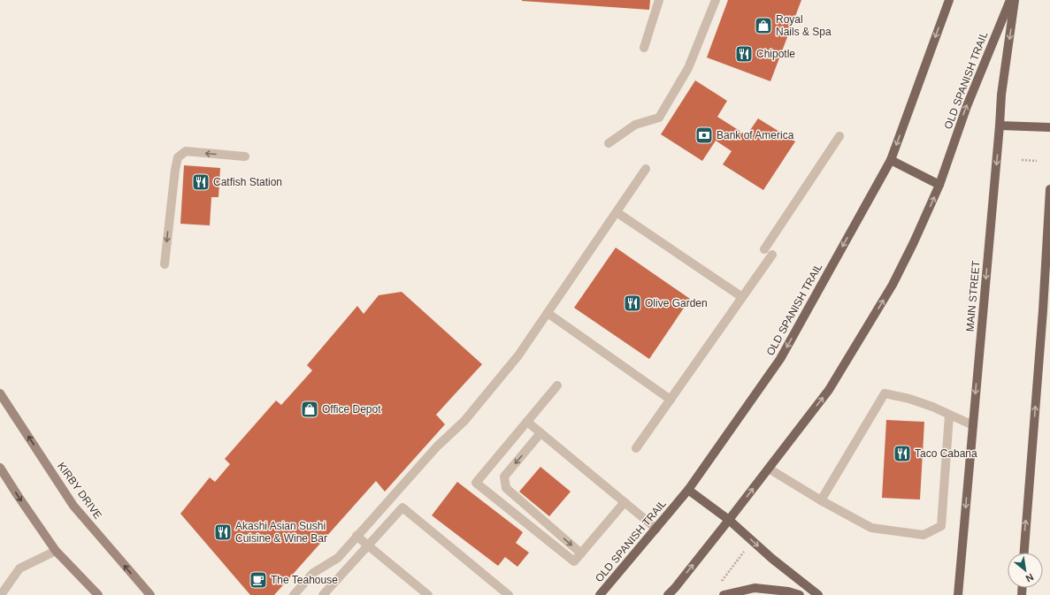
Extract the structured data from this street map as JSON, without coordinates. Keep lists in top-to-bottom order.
{
  "streets": {
    "main road": ["OLD SPANISH TRAIL", "MAIN STREET", "KIRBY DRIVE"]
  },
  "places": {
    "shop": ["Royal Nails & Spa", "Office Depot"],
    "restaurant": [
      "Chipotle",
      "Catfish Station",
      "Olive Garden",
      "Taco Cabana",
      "Akashi Asian Sushi Cuisine & Wine Bar"
    ],
    "bank": ["Bank of America"],
    "cafe": ["The Teahouse"]
  },
  "north": "bottom right"
}
